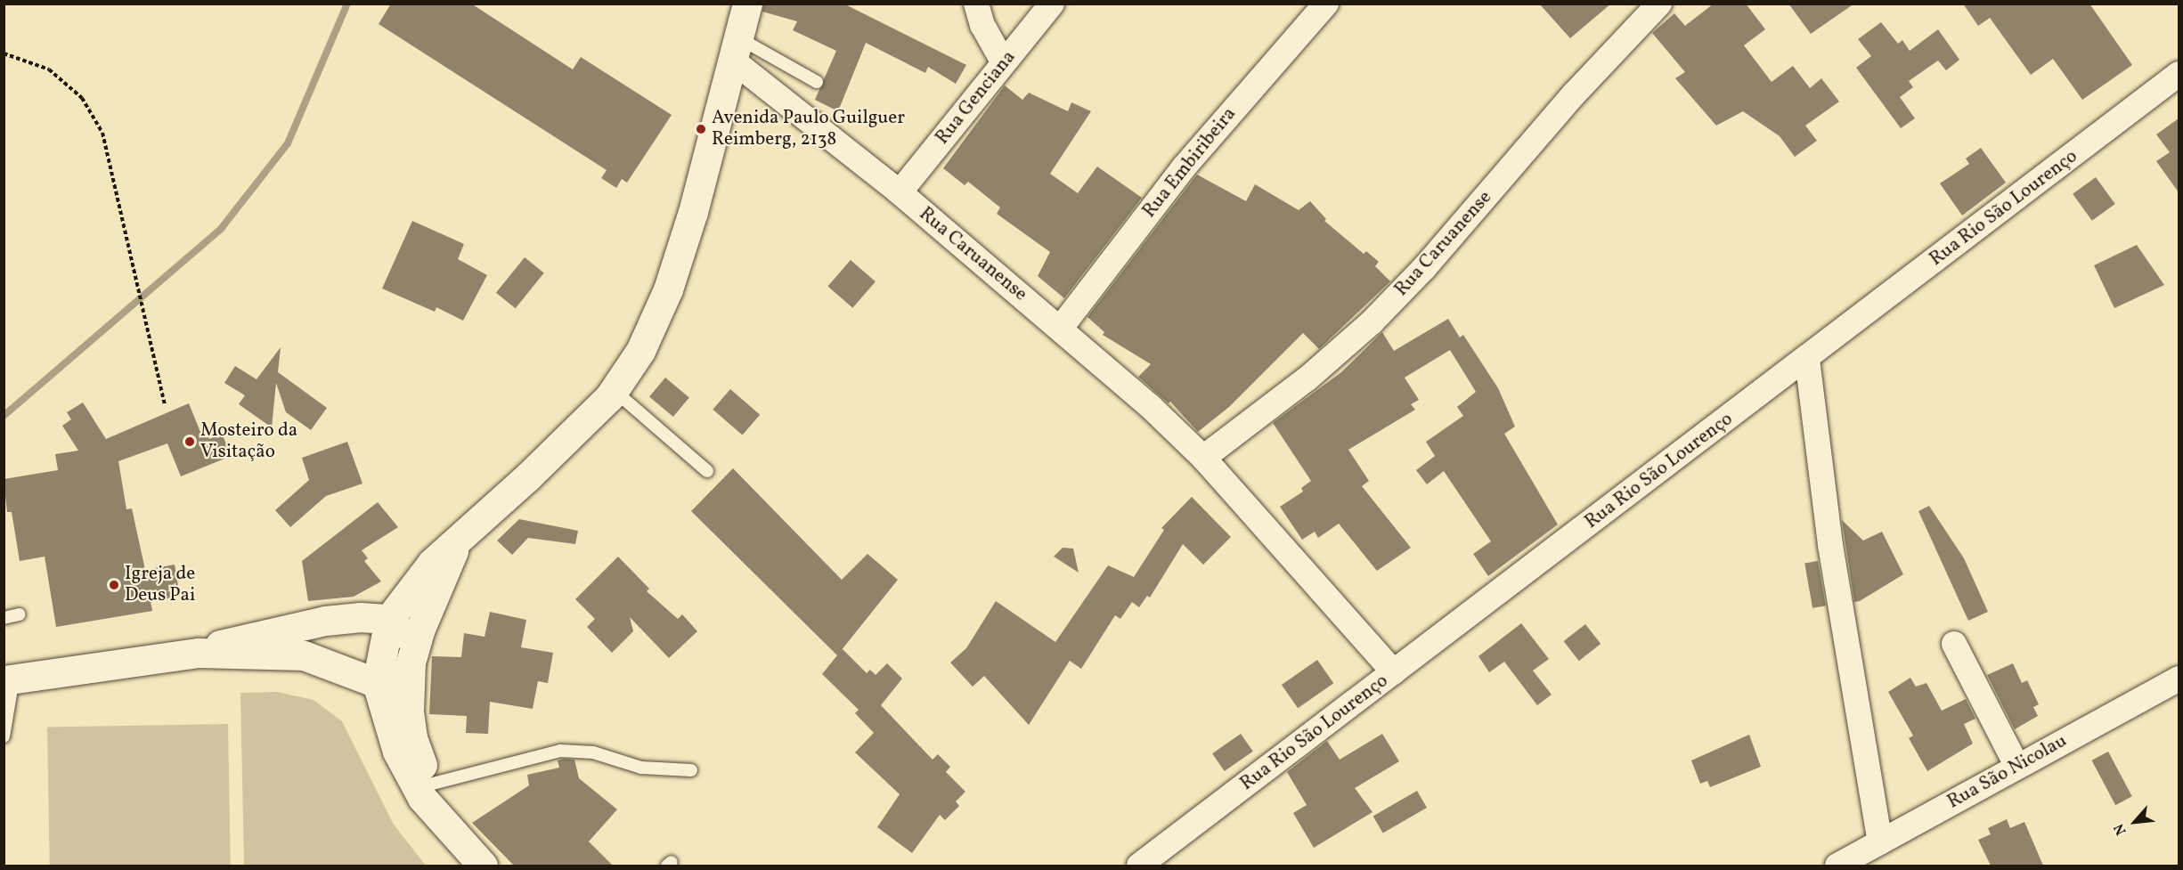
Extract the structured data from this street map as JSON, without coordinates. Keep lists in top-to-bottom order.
{
  "streets": {
    "street": [
      "Rua Genciana",
      "Rua Embiribeira",
      "Rua Rio São Lourenço",
      "Rua Caruanense",
      "Rua São Nicolau"
    ]
  },
  "crossings": [
    ["Rua Genciana", "Rua Caruanense"],
    ["Rua Embiribeira", "Rua Caruanense"],
    ["Rua Rio São Lourenço", "Rua Caruanense"]
  ],
  "places": ["Avenida Paulo Guilguer Reimberg, 2138", "Mosteiro da Visitação", "Igreja de Deus Pai"],
  "north": "bottom left"
}
